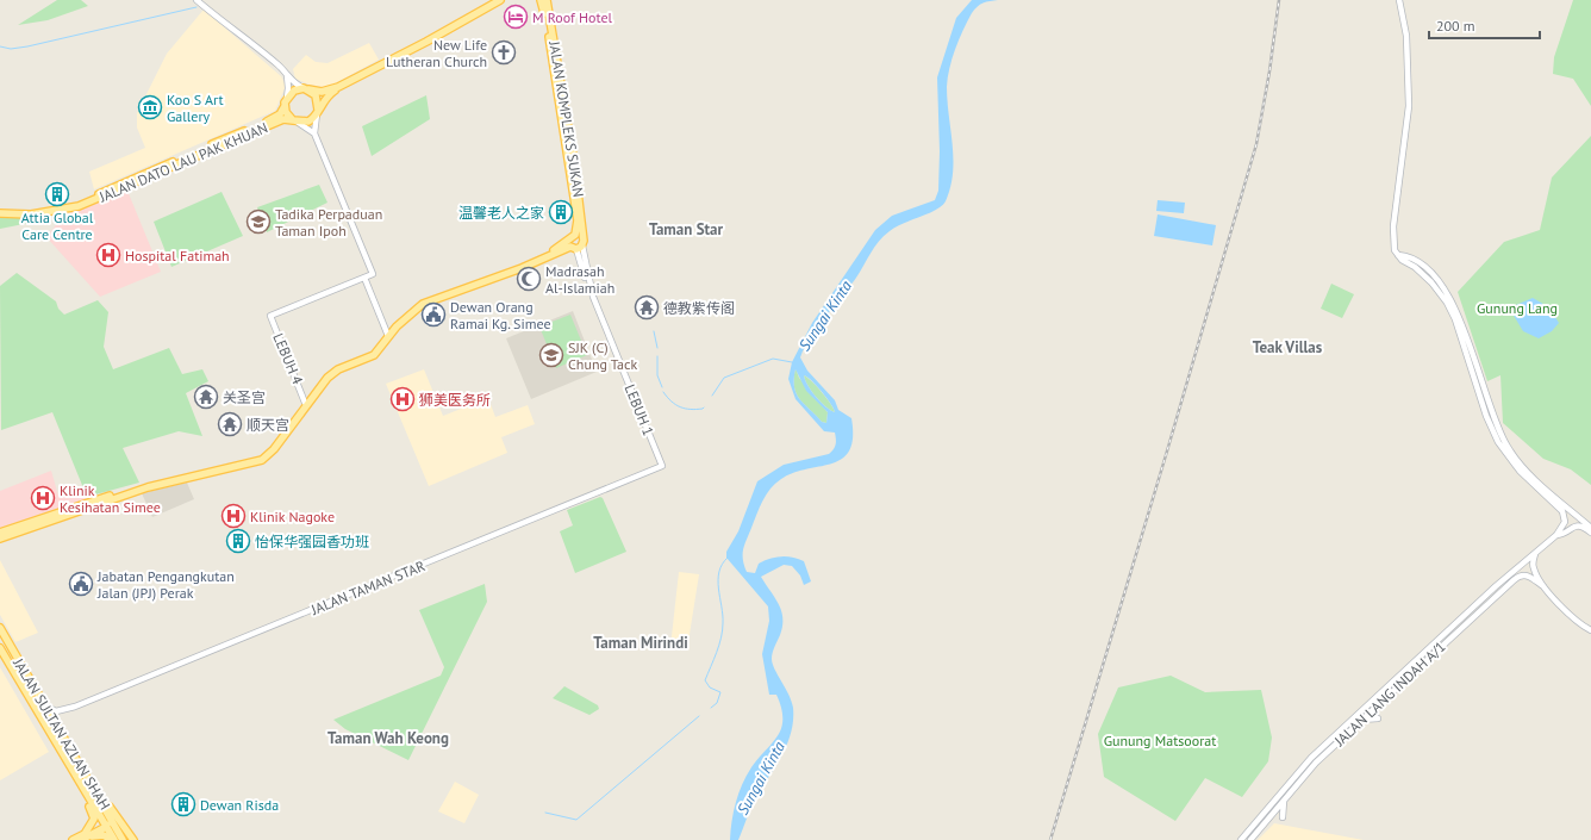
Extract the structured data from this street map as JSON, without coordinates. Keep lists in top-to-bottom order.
{
  "streets": {
    "main road": ["JALAN KOMPLEKS SUKAN", "JALAN DATO LAU PAK KHUAN", "JALAN SULTAN AZLAN SHAH"],
    "street": [
      "LEBUH 4",
      "LEBUH 1",
      "JALAN TAMAN STAR",
      "JALAN LANG INDAH A/1"
    ]
  },
  "crossings": [
    ["JALAN KOMPLEKS SUKAN", "LEBUH 1"],
    ["LEBUH 1", "JALAN TAMAN STAR"],
    ["JALAN TAMAN STAR", "JALAN SULTAN AZLAN SHAH"]
  ],
  "districts": [
    "Taman Star",
    "Teak Villas",
    "Taman Mirindi",
    "Taman Wah Keong"
  ],
  "water": ["Sungai Kinta"],
  "parks": ["Gunung Lang", "Gunung Matsoorat"],
  "places": {
    "hotel": ["M Roof Hotel"],
    "church": ["New Life Lutheran Church"],
    "museum": ["Koo S Art Gallery"],
    "building": [
      "Attia Global Care Centre",
      "温馨老人之家",
      "怡保华强园香功班",
      "Dewan Risda"
    ],
    "school or university": ["Tadika Perpaduan Taman Ipoh", "SJK (C) Chung Tack"],
    "hospital": [
      "Hospital Fatimah",
      "狮美医务所",
      "Klinik Kesihatan Simee",
      "Klinik Nagoke"
    ],
    "mosque": ["Madrasah Al-Islamiah"],
    "temple": ["德教紫传阁", "关圣宫", "顺天宫"],
    "public building": ["Dewan Orang Ramai Kg. Simee", "Jabatan Pengangkutan Jalan (JPJ) Perak"]
  },
  "scale_bar": "200 m"
}
